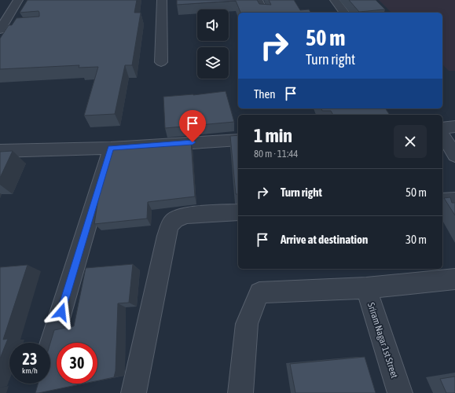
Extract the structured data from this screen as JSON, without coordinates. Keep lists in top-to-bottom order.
{
  "streets": {
    "street": ["Sriram Nagar 1st Street"]
  },
  "page": {
    "turn": ["50 m", "Turn right"],
    "then": "Then",
    "heading": ["1 min", "80 m · 11:44"],
    "list": [
      {
        "name": "Turn right",
        "value": "50 m"
      },
      {
        "name": "Arrive at destination",
        "value": "30 m"
      }
    ],
    "speed": "23 km/h",
    "limit": "30"
  }
}
